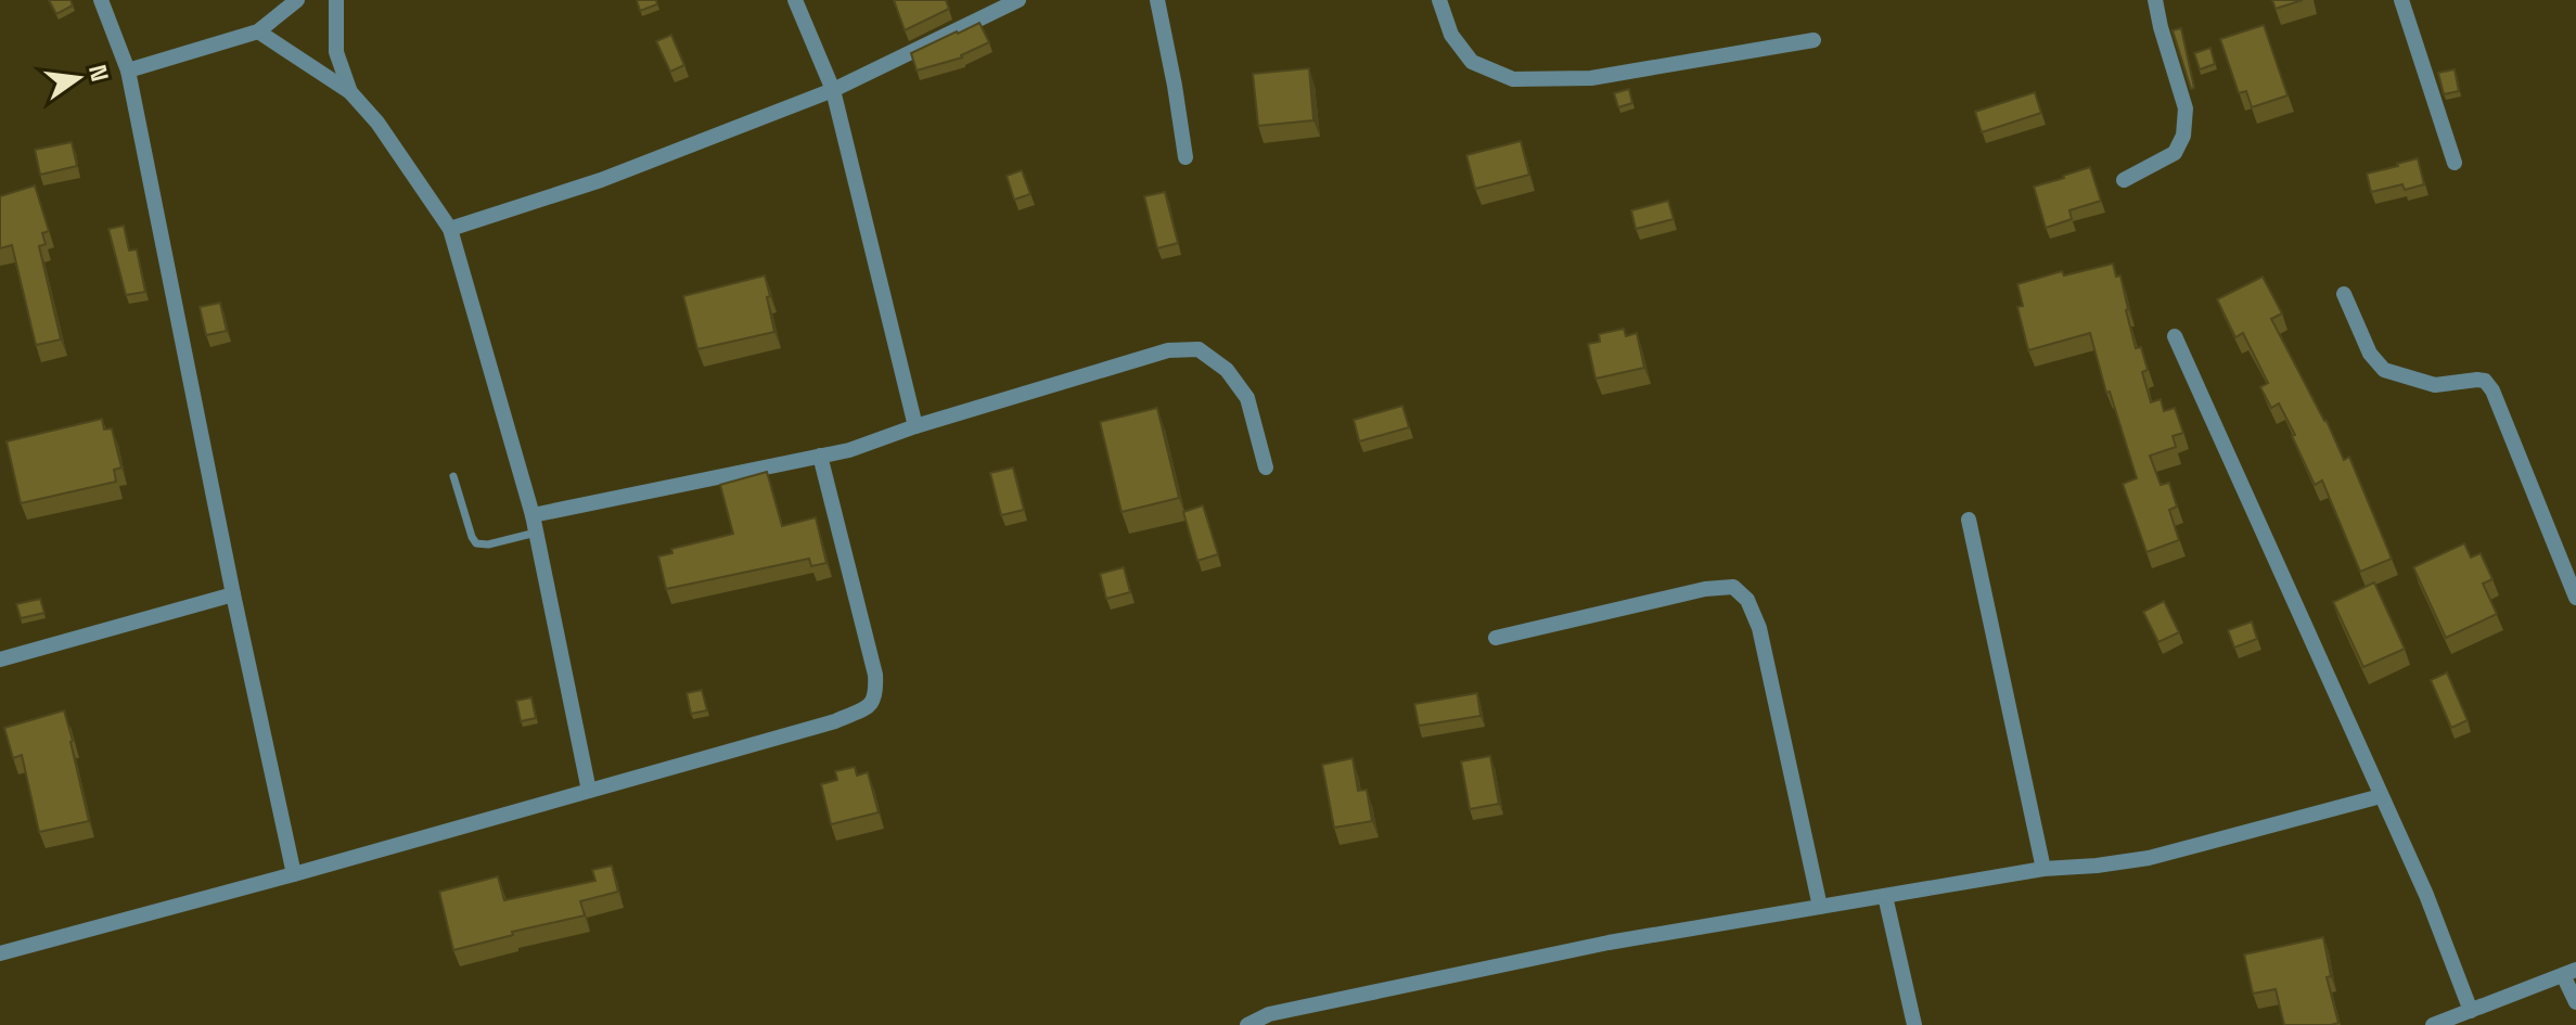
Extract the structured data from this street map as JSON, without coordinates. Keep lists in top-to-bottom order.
{
  "north": "right"
}
